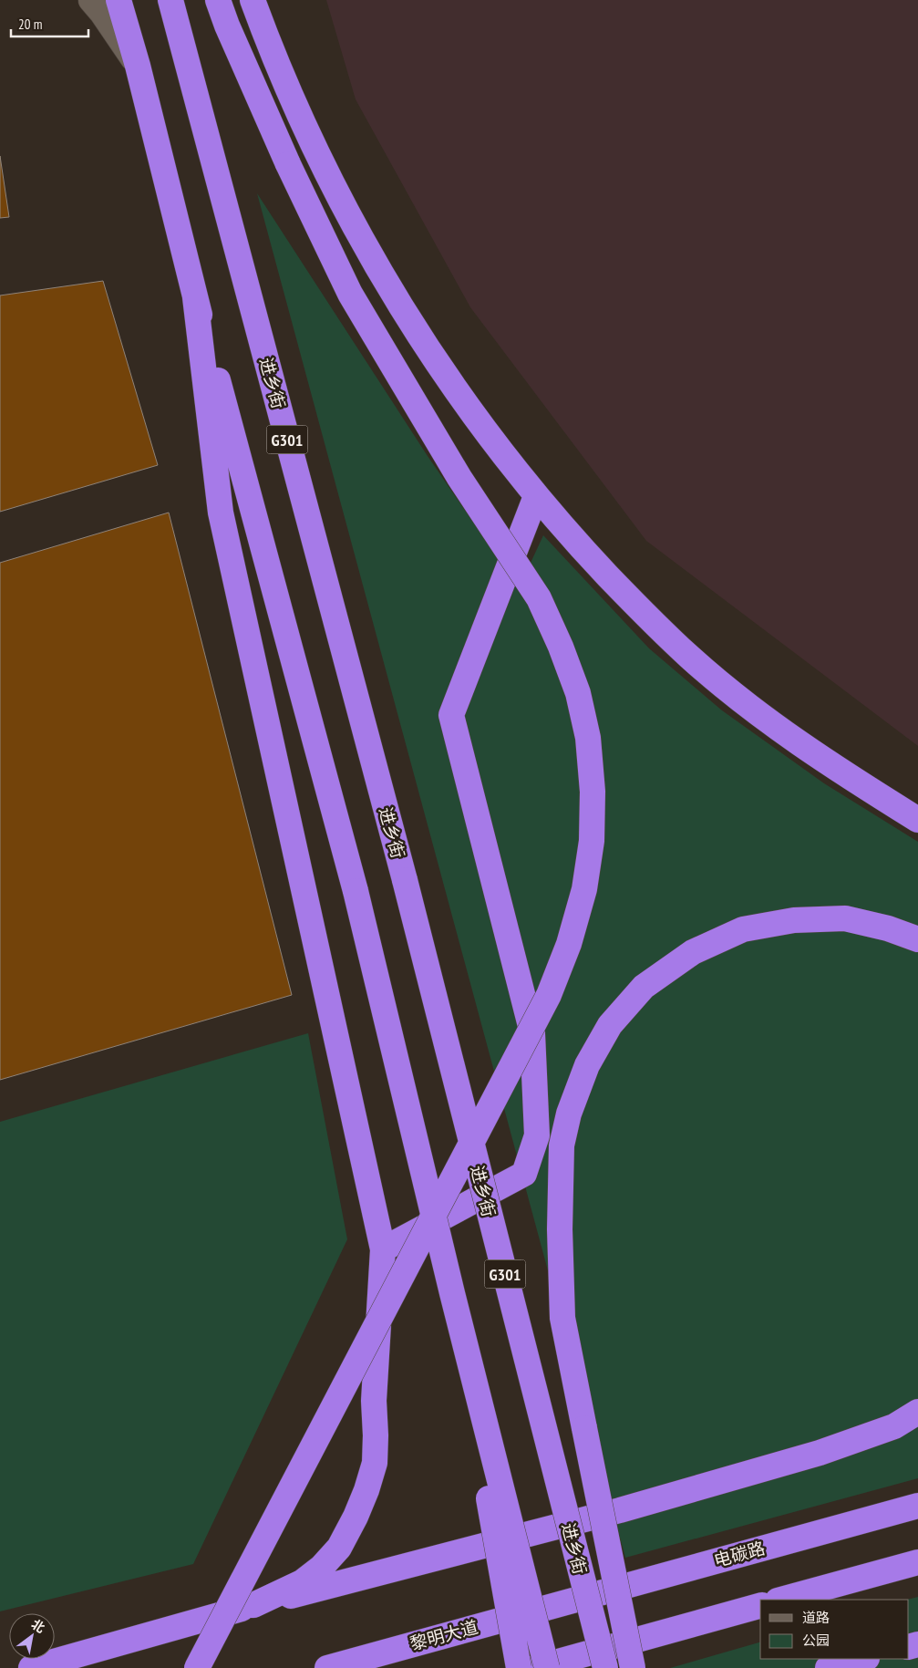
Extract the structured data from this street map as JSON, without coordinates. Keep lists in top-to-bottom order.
{
  "streets": {
    "highway": [
      "进乡街",
      "G301",
      "电碳路",
      "黎明大道"
    ]
  },
  "crossings": [
    ["电碳路", "黎明大道"]
  ],
  "legend": ["道路", "公园"],
  "scale_bar": "20 m",
  "north": "top right"
}
